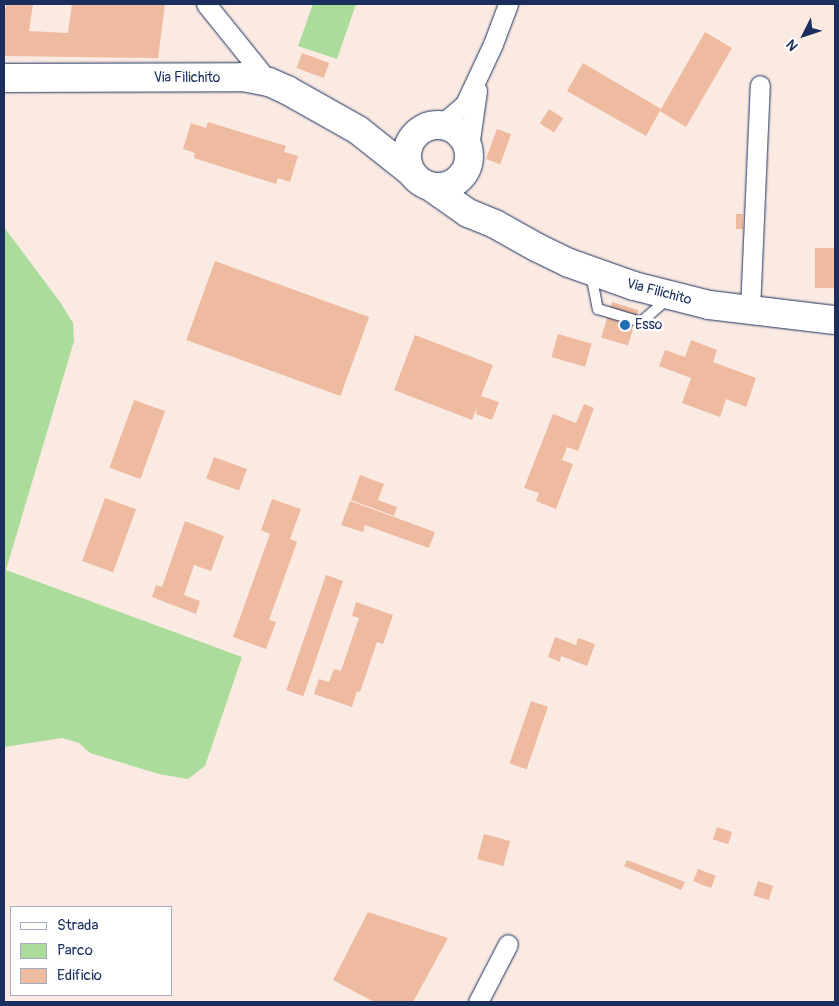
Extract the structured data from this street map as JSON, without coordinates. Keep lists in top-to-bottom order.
{
  "streets": {
    "street": ["Via Filichito"]
  },
  "places": ["Esso"],
  "legend": ["Strada", "Parco", "Edificio"],
  "north": "bottom left"
}
